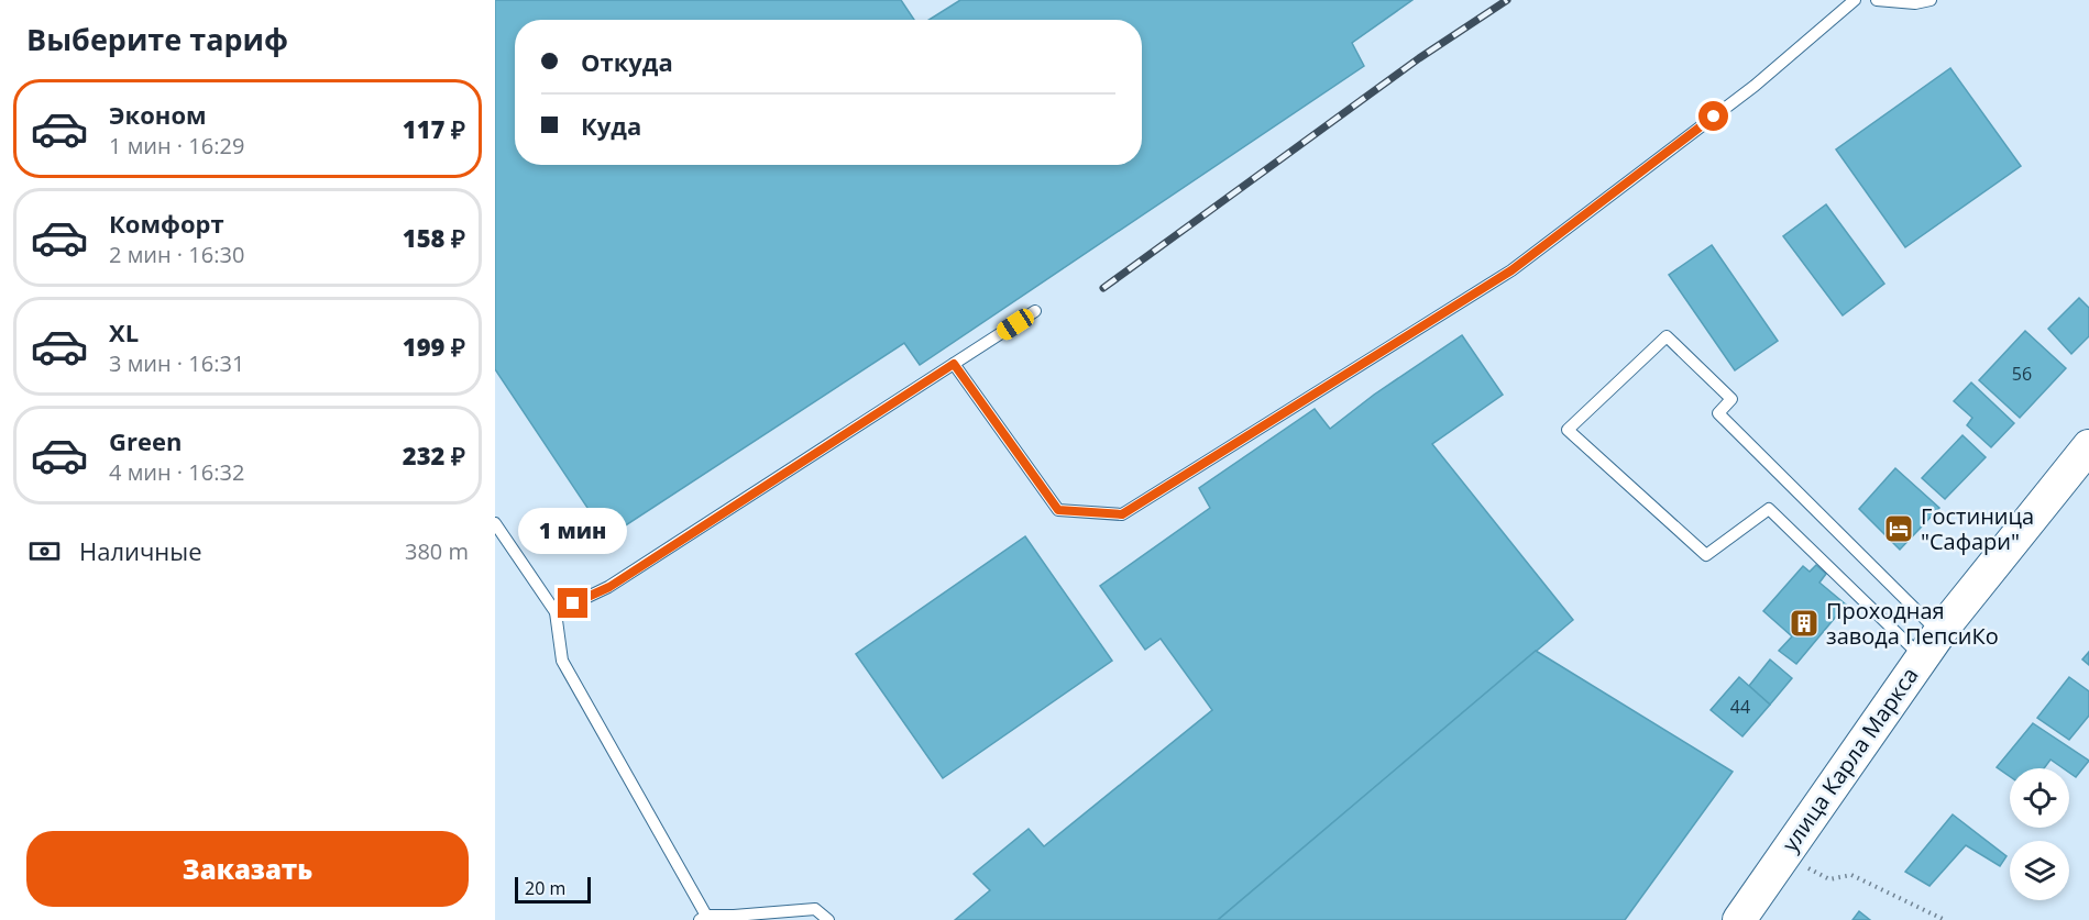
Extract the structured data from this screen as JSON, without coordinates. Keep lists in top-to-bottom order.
{
  "streets": {
    "main road": ["улица Карла Маркса"]
  },
  "places": {
    "hotel": ["Гостиница \"Сафари\""],
    "building": ["Проходная завода ПепсиКо"]
  },
  "house_numbers": ["56", "44"],
  "scale_bar": "20 m",
  "page": {
    "heading": "Выберите тариф",
    "banner": ["Откуда", "Куда"],
    "list": [
      {
        "name": "Эконом",
        "note": "1 мин · 16:29",
        "value": "117 ₽"
      },
      {
        "name": "Комфорт",
        "note": "2 мин · 16:30",
        "value": "158 ₽"
      },
      {
        "name": "XL",
        "note": "3 мин · 16:31",
        "value": "199 ₽"
      },
      {
        "name": "Green",
        "note": "4 мин · 16:32",
        "value": "232 ₽"
      }
    ],
    "bubble": "1 мин",
    "pay": ["Наличные", "380 m"],
    "buttons": "Заказать",
    "scale": "20 m"
  }
}
